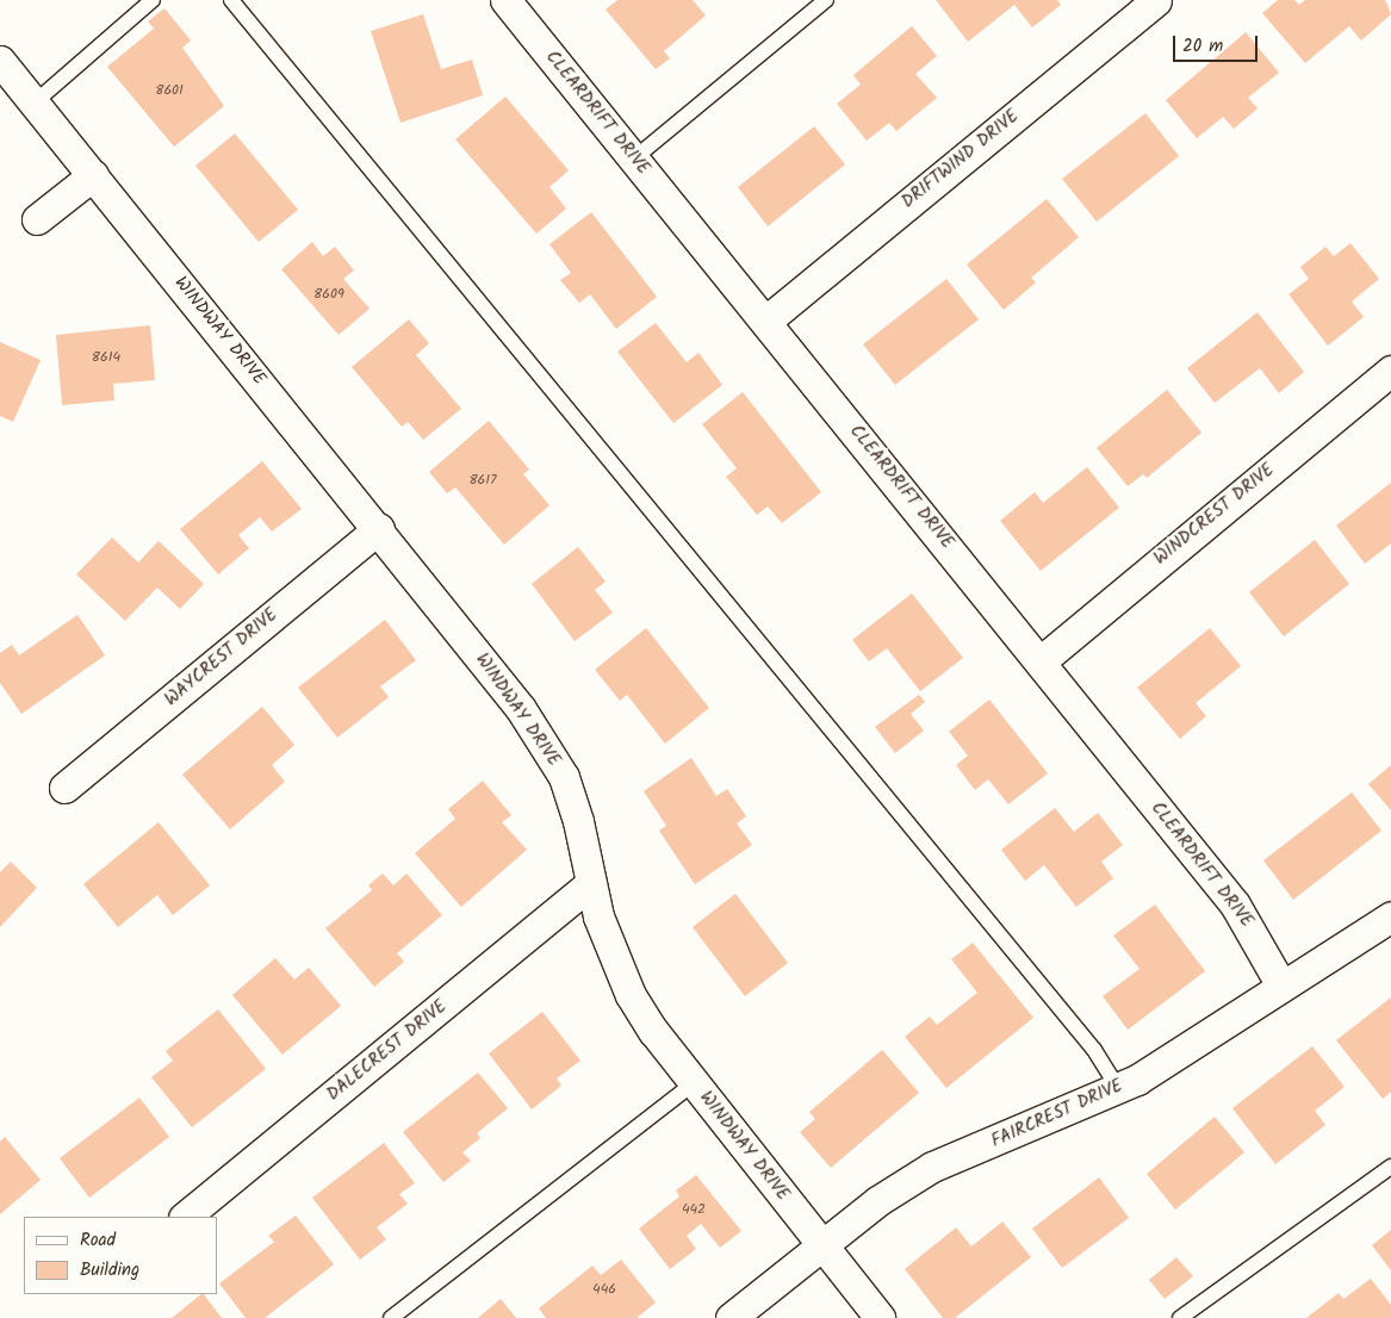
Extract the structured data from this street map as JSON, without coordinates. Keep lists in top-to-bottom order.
{
  "streets": {
    "street": [
      "CLEARDRIFT DRIVE",
      "DRIFTWIND DRIVE",
      "WINDWAY DRIVE",
      "WINDCREST DRIVE",
      "WAYCREST DRIVE",
      "DALECREST DRIVE",
      "FAIRCREST DRIVE"
    ]
  },
  "crossings": [
    ["CLEARDRIFT DRIVE", "DRIFTWIND DRIVE"],
    ["CLEARDRIFT DRIVE", "WINDCREST DRIVE"],
    ["CLEARDRIFT DRIVE", "FAIRCREST DRIVE"],
    ["WINDWAY DRIVE", "WAYCREST DRIVE"],
    ["WINDWAY DRIVE", "DALECREST DRIVE"],
    ["WINDWAY DRIVE", "FAIRCREST DRIVE"]
  ],
  "house_numbers": [
    "8601",
    "8609",
    "8614",
    "8617",
    "442",
    "446"
  ],
  "legend": ["Road", "Building"],
  "scale_bar": "20 m"
}
